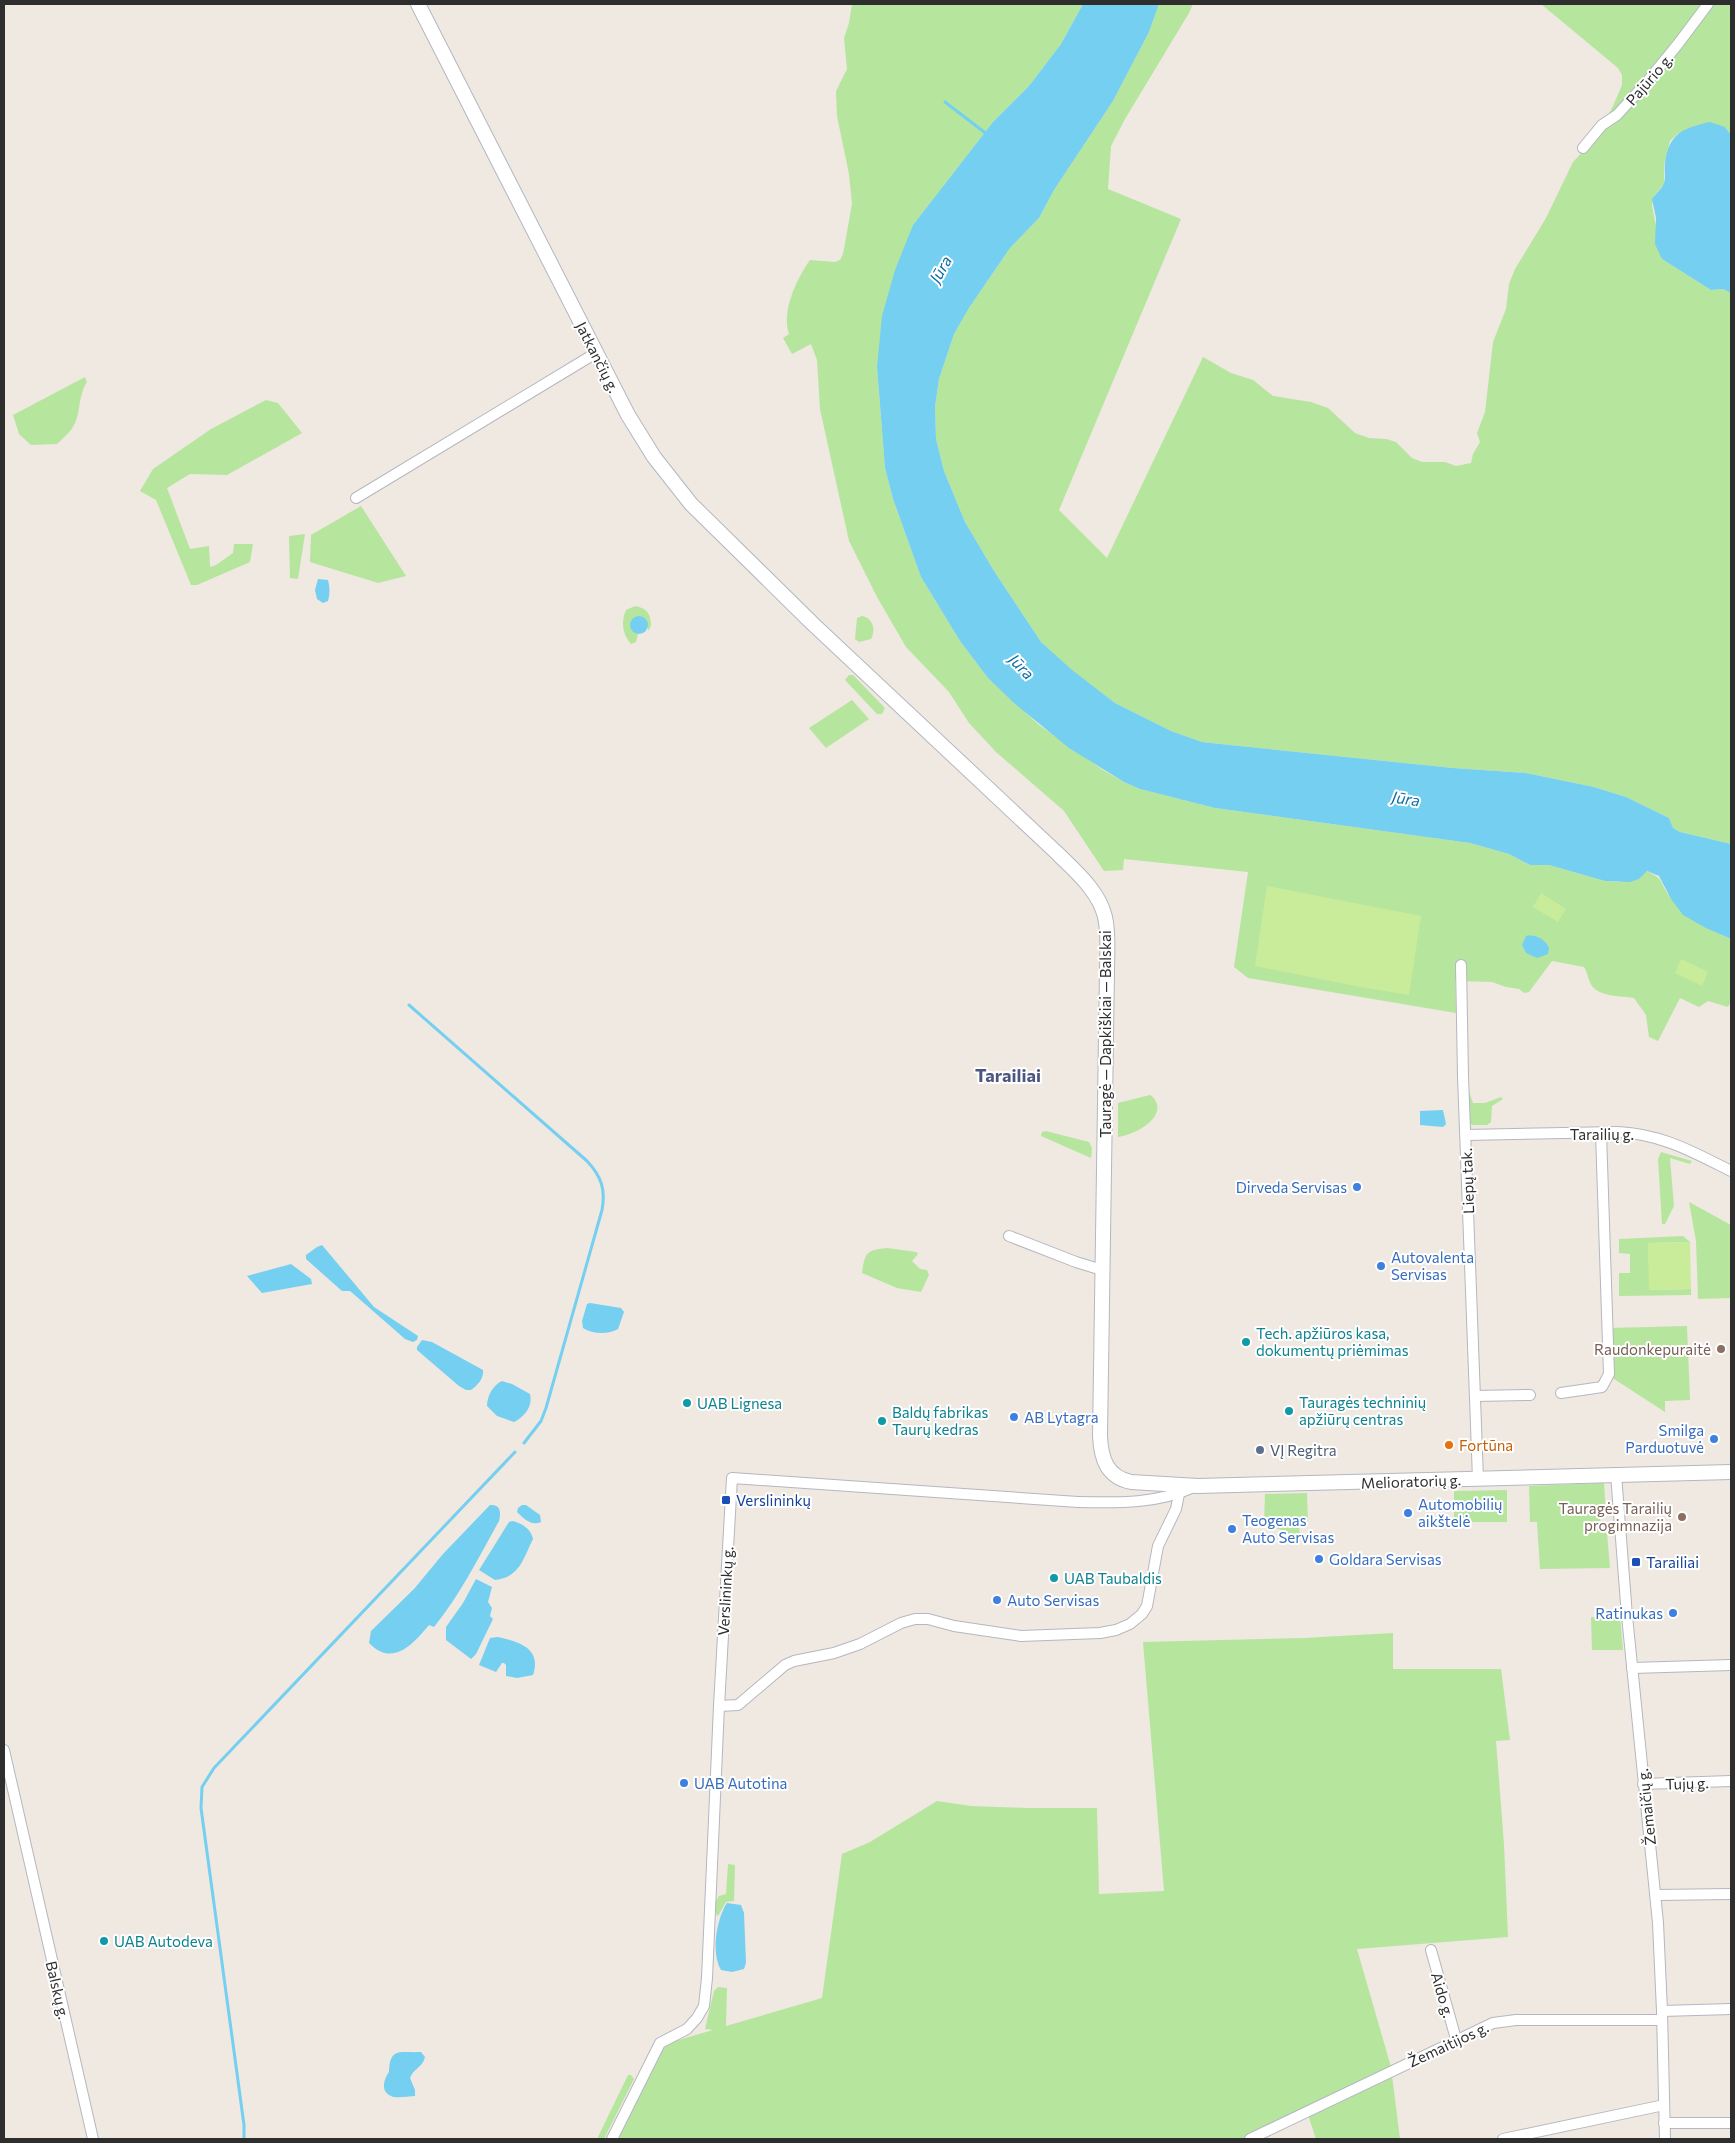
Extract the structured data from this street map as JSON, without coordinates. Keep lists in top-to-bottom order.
{
  "streets": {
    "main road": ["Jatkančių g.", "Tauragė — Dapkiškiai — Balskai", "Melioratorių g."],
    "street": [
      "Pajūrio g.",
      "Tarailių g.",
      "Liepų tak.",
      "Verslininkų g.",
      "Tujų g.",
      "Žemaičių g.",
      "Balskų g.",
      "Aido g.",
      "Žemaitijos g."
    ]
  },
  "crossings": [
    ["Jatkančių g.", "Tauragė — Dapkiškiai — Balskai"],
    ["Tauragė — Dapkiškiai — Balskai", "Melioratorių g."],
    ["Tarailių g.", "Liepų tak."],
    ["Liepų tak.", "Melioratorių g."],
    ["Melioratorių g.", "Verslininkų g."],
    ["Melioratorių g.", "Žemaičių g."],
    ["Tujų g.", "Žemaičių g."],
    ["Žemaičių g.", "Žemaitijos g."],
    ["Aido g.", "Žemaitijos g."]
  ],
  "districts": ["Tarailiai"],
  "water": ["Jūra"],
  "places": {
    "other": [
      "Dirveda Servisas",
      "Autovalenta Servisas",
      "Tech. apžiūros kasa, dokumentų priėmimas",
      "Raudonkepuraitė",
      "UAB Lignesa",
      "Tauragės techninių apžiūrų centras",
      "AB Lytagra",
      "Baldų fabrikas Taurų kedras",
      "Smilga Parduotuvė",
      "Fortūna",
      "VĮ Regitra",
      "Automobilių aikštelė",
      "Tauragės Tarailių progimnazija",
      "Teogenas Auto Servisas",
      "Goldara Servisas",
      "UAB Taubaldis",
      "Auto Servisas",
      "Ratinukas",
      "UAB Autotina",
      "UAB Autodeva"
    ],
    "transit": ["Verslininkų", "Tarailiai"]
  }
}
